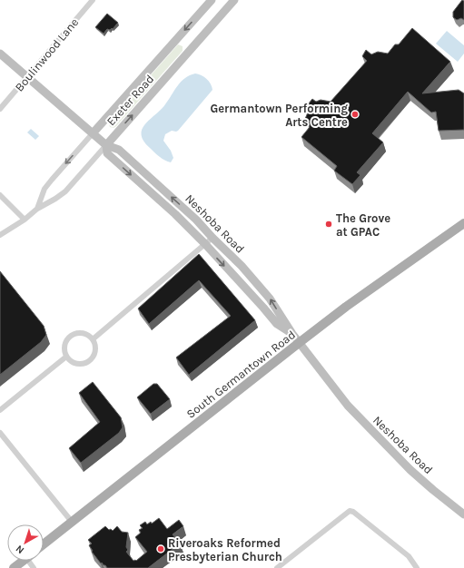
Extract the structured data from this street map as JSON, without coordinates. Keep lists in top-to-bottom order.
{
  "streets": {
    "main road": ["South Germantown Road"],
    "street": ["Boulinwood Lane", "Exeter Road", "Neshoba Road"]
  },
  "crossings": [
    ["Boulinwood Lane", "Neshoba Road"],
    ["Exeter Road", "Neshoba Road"],
    ["Neshoba Road", "South Germantown Road"]
  ],
  "places": ["Germantown Performing Arts Centre", "The Grove at GPAC", "Riveroaks Reformed Presbyterian Church"],
  "north": "bottom left"
}
